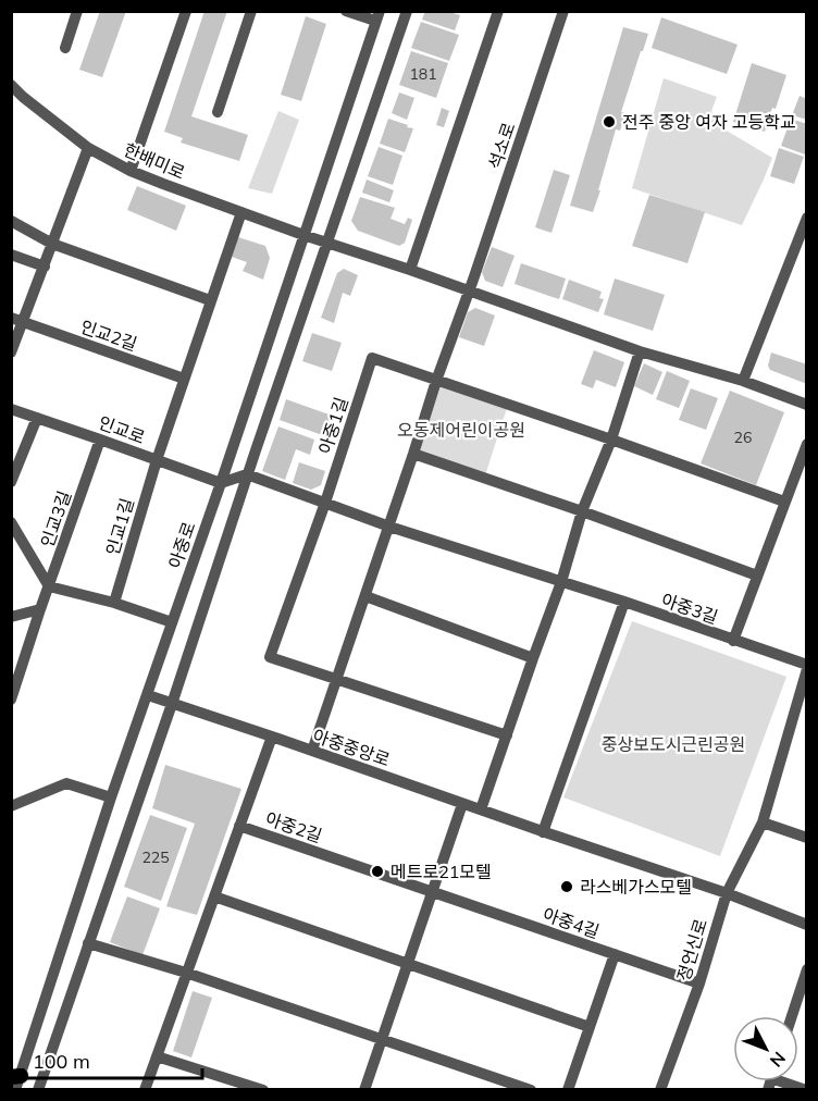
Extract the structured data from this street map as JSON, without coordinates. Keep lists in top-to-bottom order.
{
  "streets": {
    "street": [
      "석소로",
      "한배미로",
      "인교2길",
      "아중1길",
      "인교로",
      "인교3길",
      "인교1길",
      "아중로",
      "아중3길",
      "아중중앙로",
      "아중2길",
      "아중4길",
      "정언신로"
    ]
  },
  "crossings": [
    ["한배미로", "아중로"],
    ["인교로", "인교3길"],
    ["인교로", "인교1길"],
    ["인교로", "아중로"],
    ["아중로", "아중중앙로"],
    ["아중3길", "정언신로"],
    ["아중중앙로", "아중2길"],
    ["아중중앙로", "정언신로"],
    ["아중2길", "아중4길"],
    ["아중4길", "정언신로"]
  ],
  "parks": ["오동제어린이공원", "중상보도시근린공원"],
  "places": ["전주 중앙 여자 고등학교", "메트로21모텔", "라스베가스모텔"],
  "house_numbers": ["181", "26", "225"],
  "scale_bar": "100 m",
  "north": "bottom right"
}
